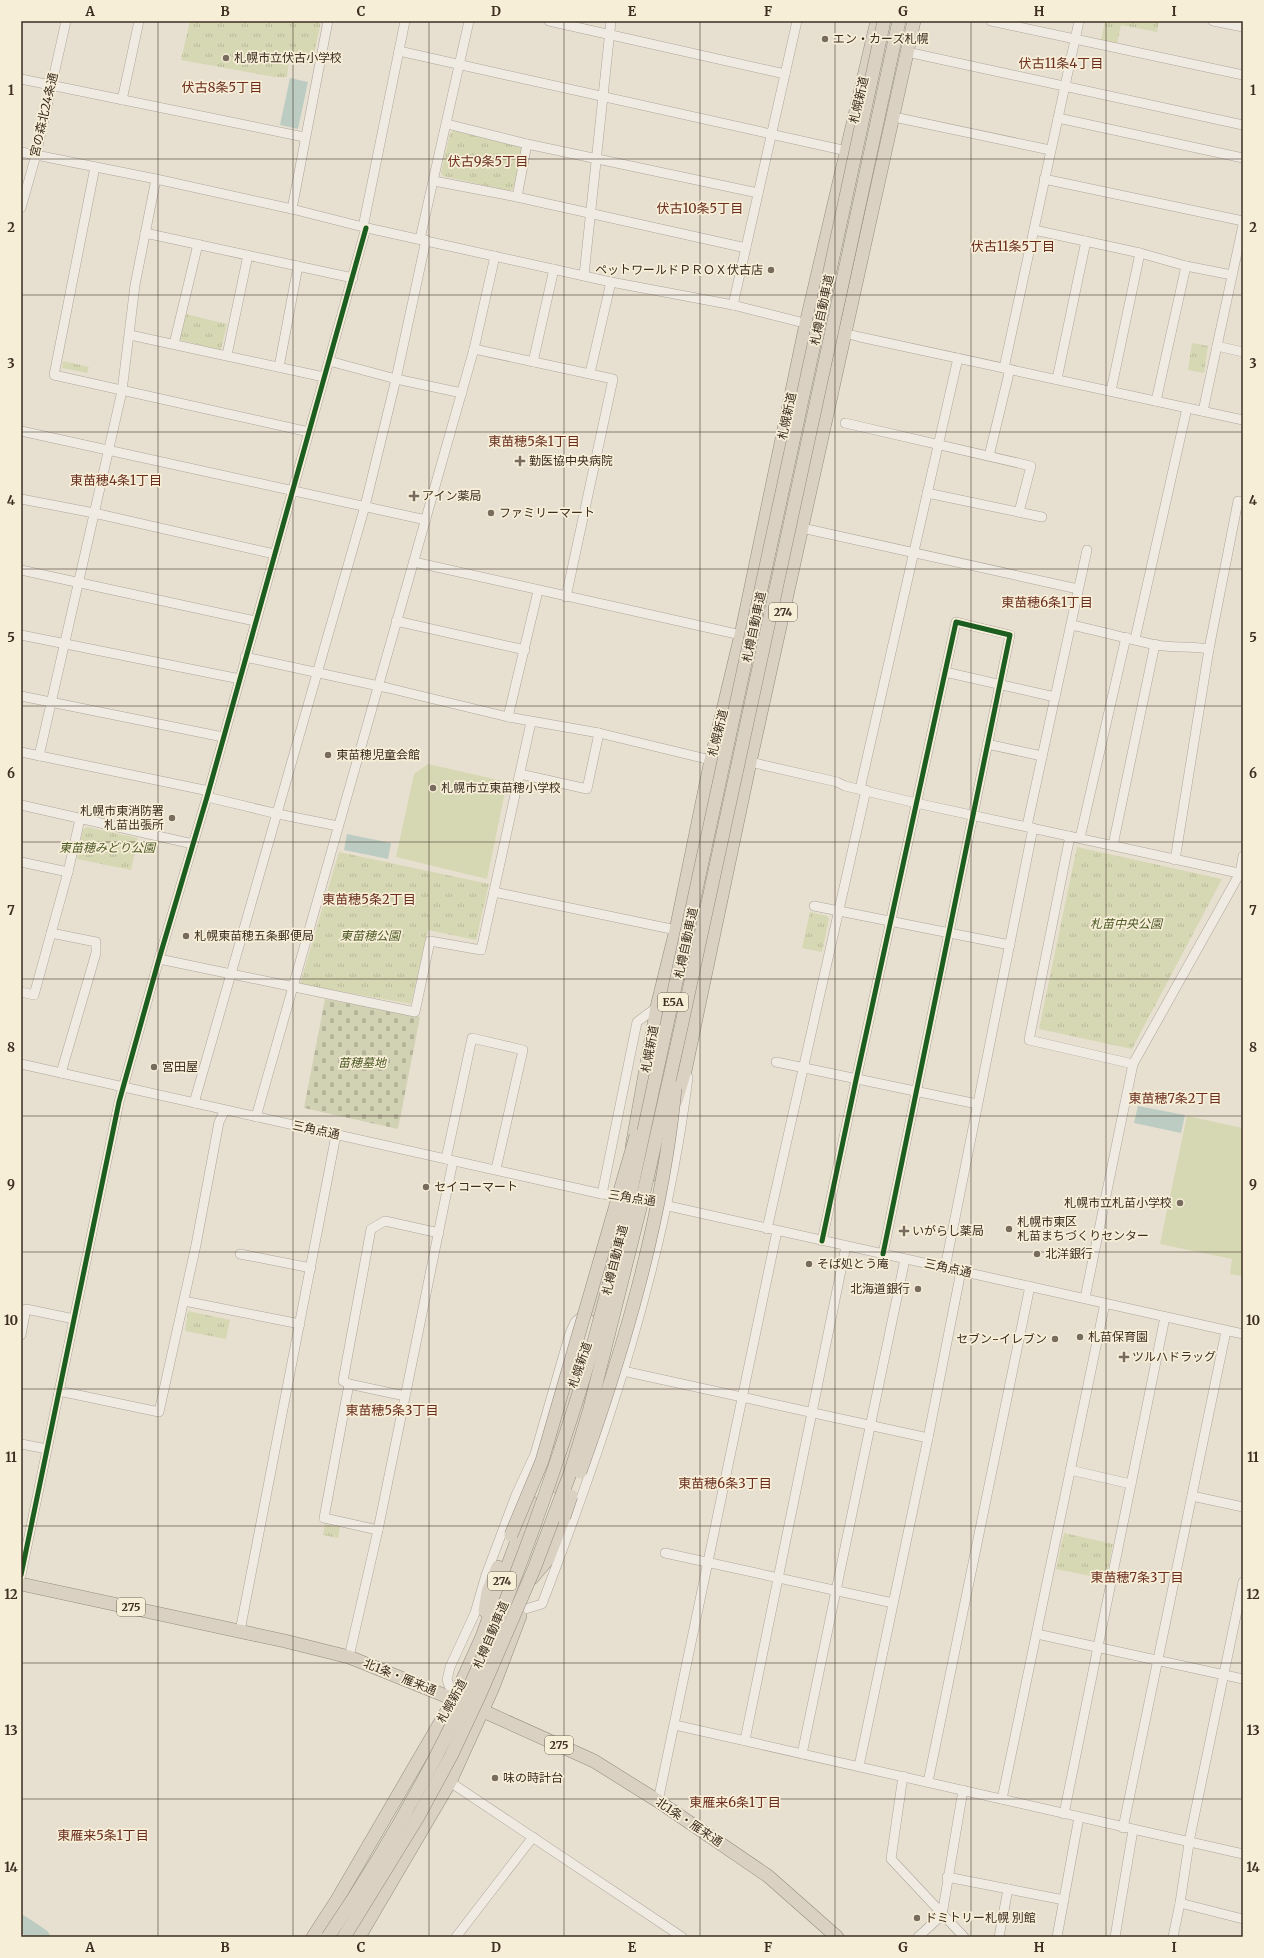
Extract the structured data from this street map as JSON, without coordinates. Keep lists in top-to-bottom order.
{
  "streets": {
    "highway": [
      "札幌新道",
      "札樽自動車道",
      "274",
      "E5A",
      "275",
      "北1条・雁来通"
    ],
    "street": ["宮の森北24条通", "三角点通"]
  },
  "crossings": [
    ["札幌新道", "三角点通"],
    ["札幌新道", "北1条・雁来通"]
  ],
  "districts": [
    "伏古11条4丁目",
    "伏古8条5丁目",
    "伏古9条5丁目",
    "伏古10条5丁目",
    "伏古11条5丁目",
    "東苗穂5条1丁目",
    "東苗穂4条1丁目",
    "東苗穂6条1丁目",
    "東苗穂5条2丁目",
    "東苗穂7条2丁目",
    "東苗穂5条3丁目",
    "東苗穂6条3丁目",
    "東苗穂7条3丁目",
    "東雁来6条1丁目",
    "東雁来5条1丁目"
  ],
  "parks": [
    "東苗穂みどり公園",
    "札苗中央公園",
    "東苗穂公園",
    "苗穂墓地"
  ],
  "places": {
    "other": [
      "エン・カーズ札幌",
      "札幌市立伏古小学校",
      "ペットワールドＰＲＯＸ伏古店",
      "ファミリーマート",
      "東苗穂児童会館",
      "札幌市立東苗穂小学校",
      "札幌市東消防署 札苗出張所",
      "札幌東苗穂五条郵便局",
      "宮田屋",
      "セイコーマート",
      "札幌市立札苗小学校",
      "札幌市東区 札苗まちづくりセンター",
      "北洋銀行",
      "そば処とう庵",
      "北海道銀行",
      "札苗保育園",
      "セブン-イレブン",
      "味の時計台",
      "ドミトリー札幌 別館"
    ],
    "health": [
      "勤医協中央病院",
      "アイン薬局",
      "いがらし薬局",
      "ツルハドラッグ"
    ]
  },
  "grid": {
    "columns": [
      "A",
      "B",
      "C",
      "D",
      "E",
      "F",
      "G",
      "H",
      "I"
    ],
    "rows": [
      "1",
      "2",
      "3",
      "4",
      "5",
      "6",
      "7",
      "8",
      "9",
      "10",
      "11",
      "12",
      "13",
      "14"
    ]
  }
}
